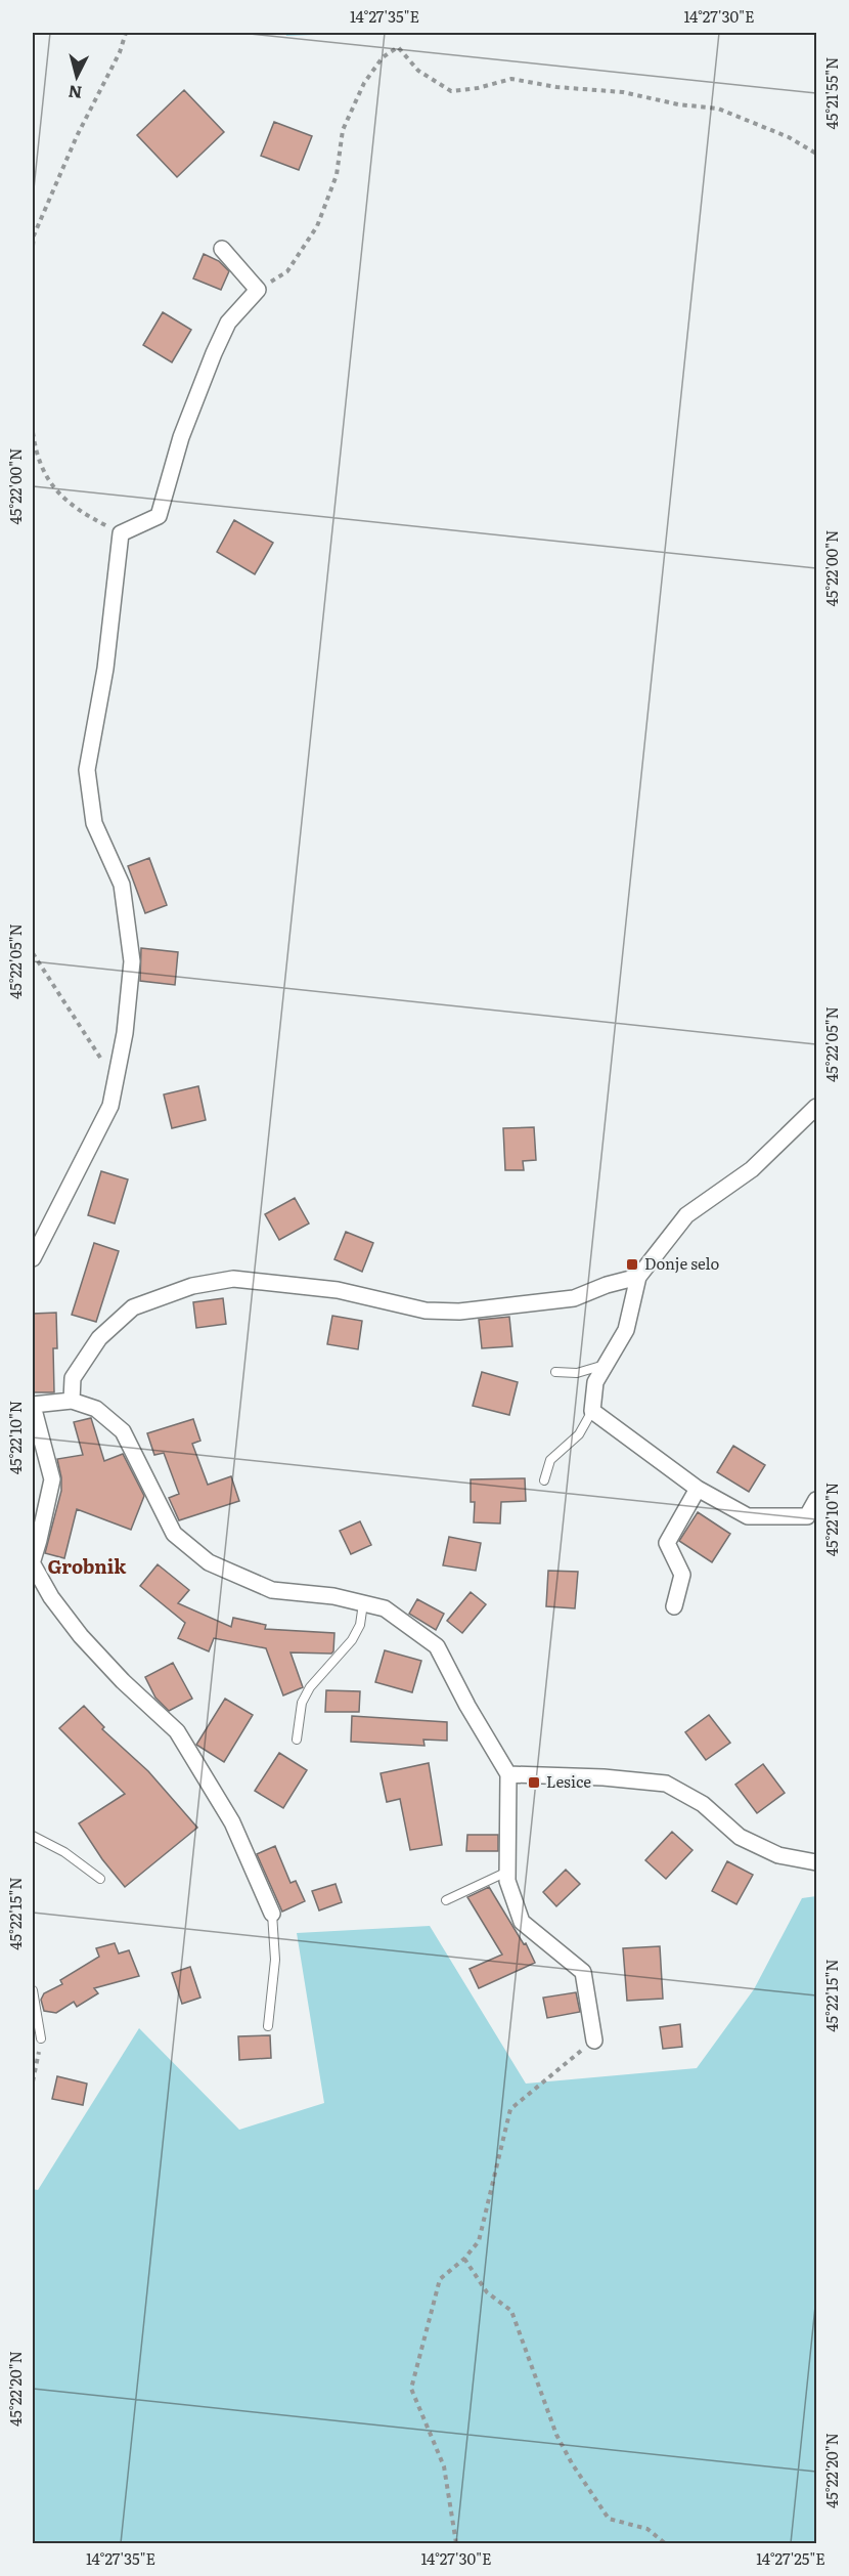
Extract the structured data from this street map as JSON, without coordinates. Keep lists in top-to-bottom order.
{
  "districts": ["Grobnik"],
  "places": {
    "transit": ["Donje selo", "Lesice"]
  },
  "north": "bottom",
  "coordinates": [
    "14°27'35\"E",
    "14°27'30\"E",
    "45°21'55\"N",
    "45°22'00\"N",
    "45°22'05\"N",
    "45°22'10\"N",
    "45°22'15\"N",
    "45°22'20\"N",
    "14°27'25\"E"
  ]
}
